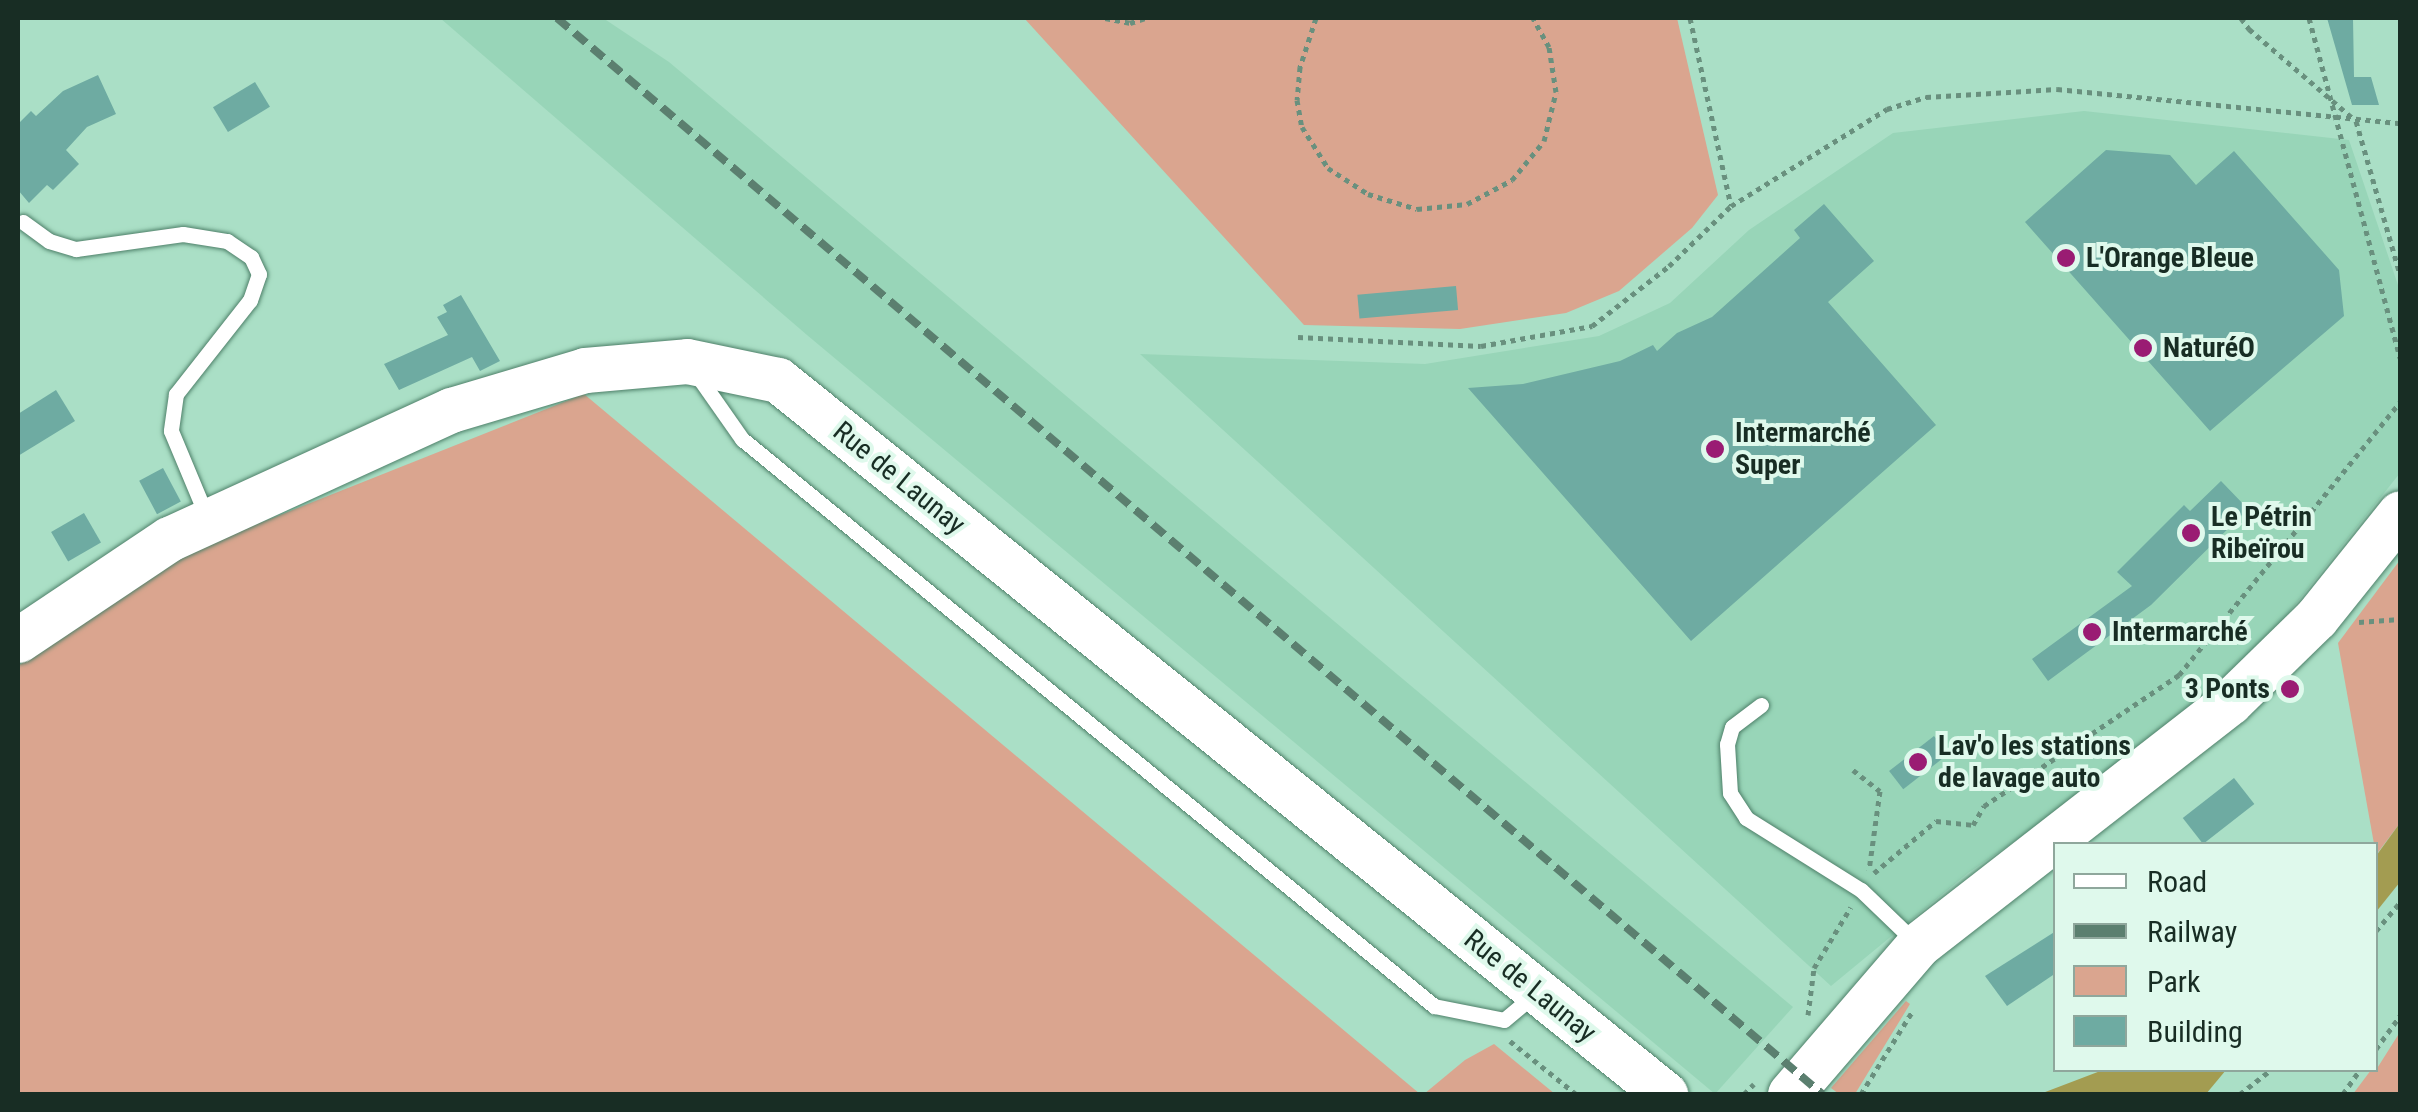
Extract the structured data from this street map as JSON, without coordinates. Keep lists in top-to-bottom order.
{
  "streets": {
    "street": ["Rue de Launay"]
  },
  "places": [
    "L'Orange Bleue",
    "NaturéO",
    "Intermarché Super",
    "Le Pétrin Ribeïrou",
    "Intermarché",
    "3 Ponts",
    "Lav'o les stations de lavage auto"
  ],
  "legend": [
    "Road",
    "Railway",
    "Park",
    "Building"
  ]
}
